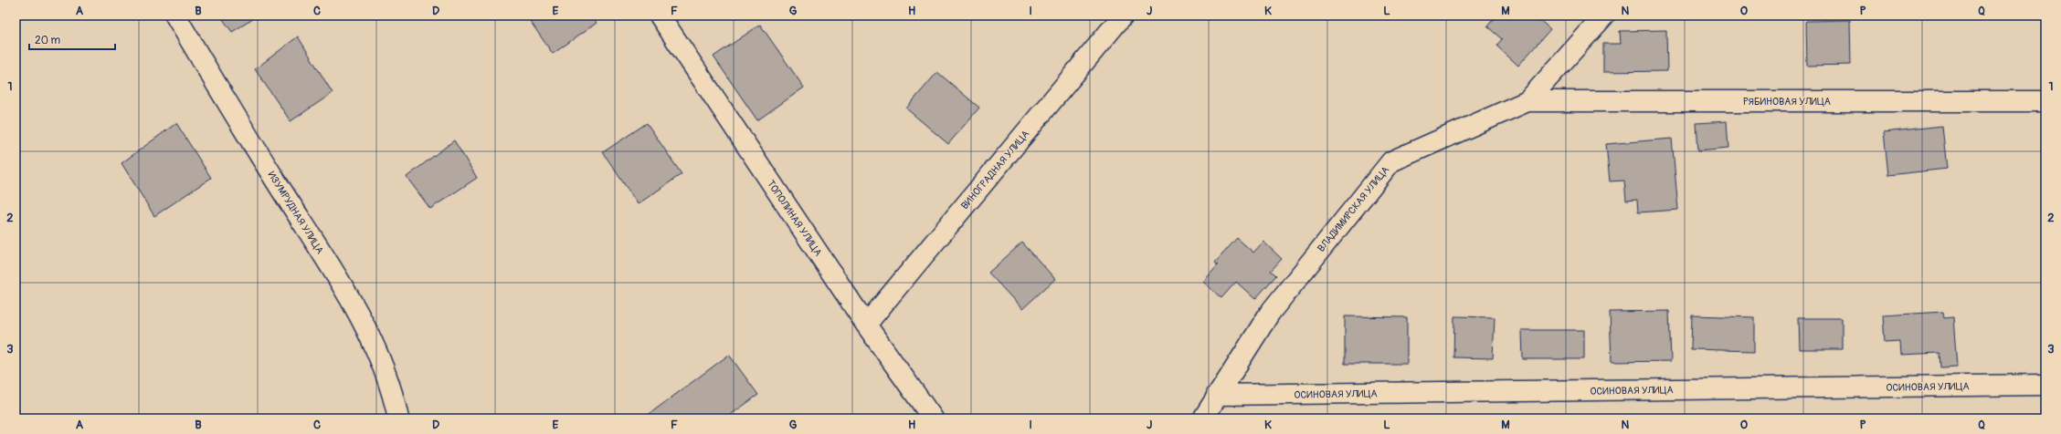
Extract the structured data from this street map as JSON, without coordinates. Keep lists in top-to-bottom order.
{
  "streets": {
    "street": [
      "РЯБИНОВАЯ УЛИЦА",
      "ВИНОГРАДНАЯ УЛИЦА",
      "ВЛАДИМИРСКАЯ УЛИЦА",
      "ИЗУМРУДНАЯ УЛИЦА",
      "ТОПОЛИНАЯ УЛИЦА",
      "ОСИНОВАЯ УЛИЦА"
    ]
  },
  "crossings": [
    ["РЯБИНОВАЯ УЛИЦА", "ВЛАДИМИРСКАЯ УЛИЦА"],
    ["ВИНОГРАДНАЯ УЛИЦА", "ТОПОЛИНАЯ УЛИЦА"],
    ["ВЛАДИМИРСКАЯ УЛИЦА", "ОСИНОВАЯ УЛИЦА"]
  ],
  "scale_bar": "20 m",
  "grid": {
    "columns": [
      "A",
      "B",
      "C",
      "D",
      "E",
      "F",
      "G",
      "H",
      "I",
      "J",
      "K",
      "L",
      "M",
      "N",
      "O",
      "P",
      "Q"
    ],
    "rows": ["1", "2", "3"]
  }
}
